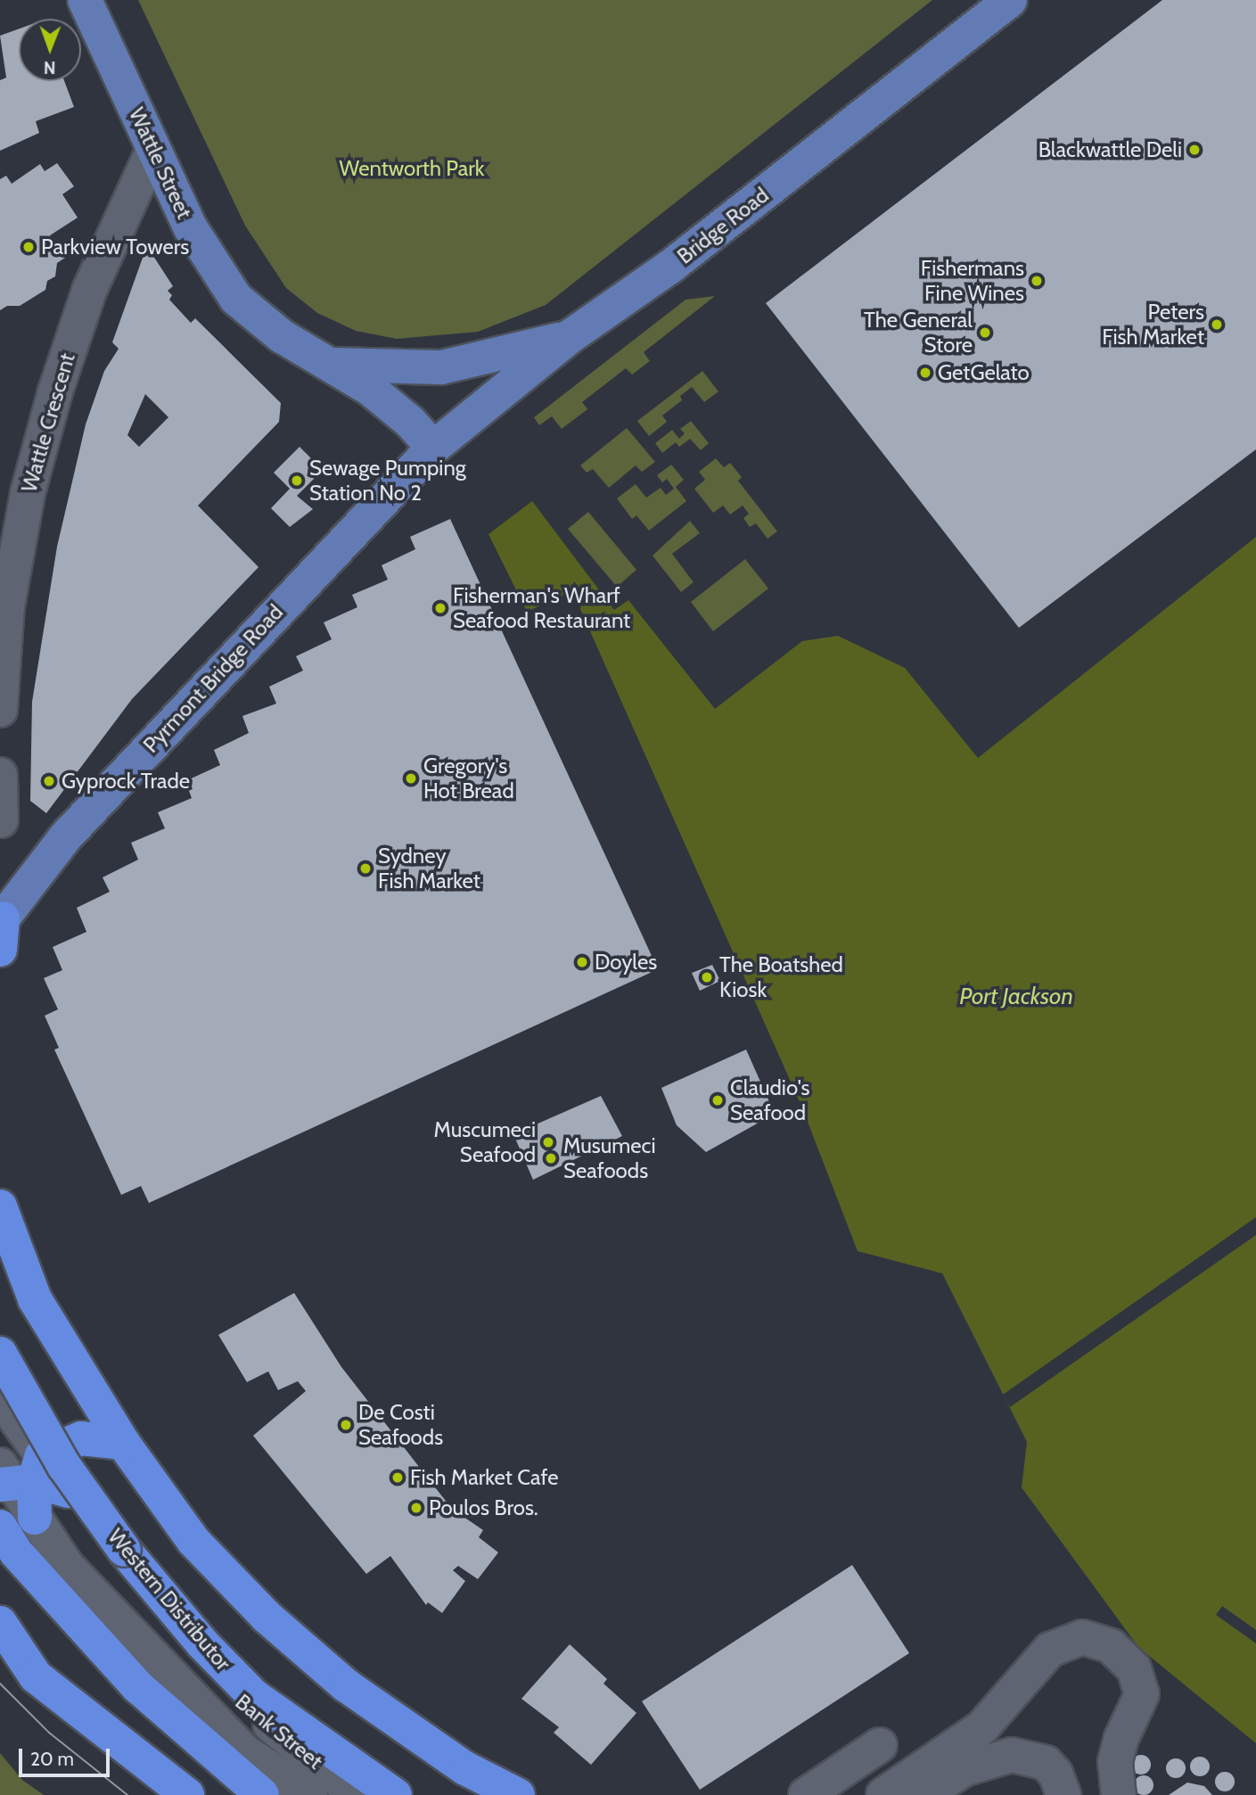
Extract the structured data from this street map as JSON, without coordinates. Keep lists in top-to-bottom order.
{
  "streets": {
    "highway": ["Western Distributor"],
    "main road": ["Wattle Street", "Bridge Road", "Pyrmont Bridge Road"],
    "street": ["Wattle Crescent", "Bank Street"]
  },
  "crossings": [
    ["Wattle Street", "Bridge Road"],
    ["Wattle Street", "Wattle Crescent"],
    ["Wattle Street", "Pyrmont Bridge Road"],
    ["Bridge Road", "Pyrmont Bridge Road"]
  ],
  "water": ["Port Jackson"],
  "parks": ["Wentworth Park"],
  "places": [
    "Blackwattle Deli",
    "Parkview Towers",
    "Fishermans Fine Wines",
    "Peters Fish Market",
    "The General Store",
    "GetGelato",
    "Sewage Pumping Station No 2",
    "Fisherman's Wharf Seafood Restaurant",
    "Gregory's Hot Bread",
    "Gyprock Trade",
    "Sydney Fish Market",
    "Doyles",
    "The Boatshed Kiosk",
    "Claudio's Seafood",
    "Muscumeci Seafood",
    "Musumeci Seafoods",
    "De Costi Seafoods",
    "Fish Market Cafe",
    "Poulos Bros."
  ],
  "scale_bar": "20 m",
  "north": "bottom"
}
